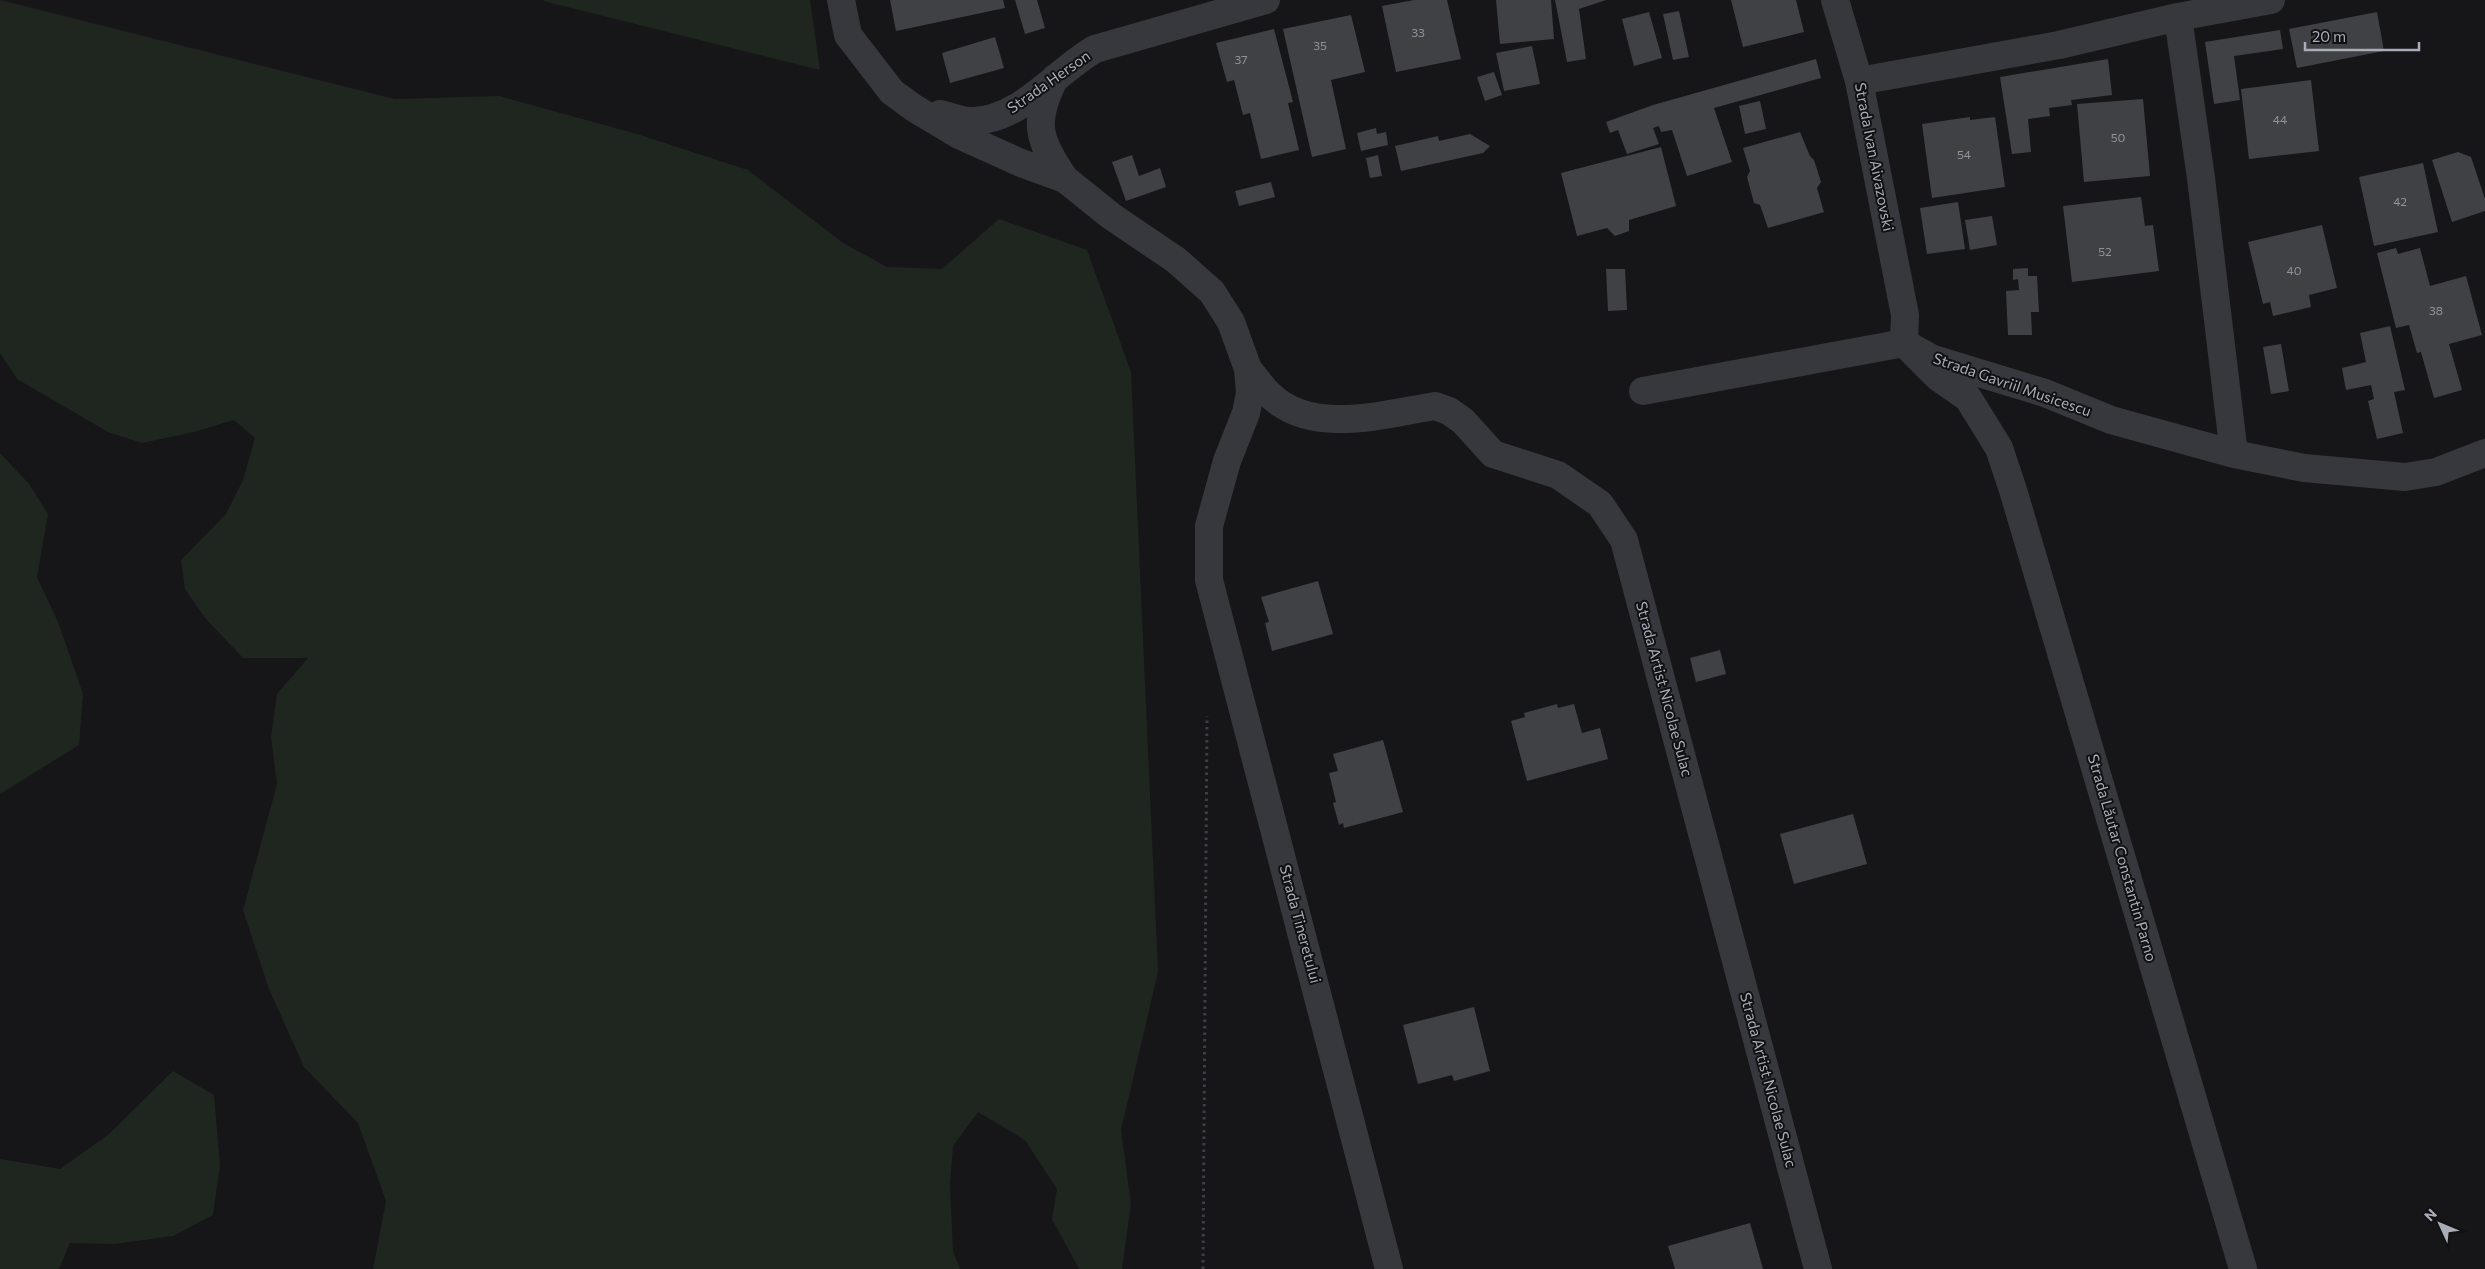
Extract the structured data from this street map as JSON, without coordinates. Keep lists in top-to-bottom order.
{
  "streets": {
    "street": [
      "Strada Herson",
      "Strada Ivan Aivazovski",
      "Strada Gavriil Musicescu",
      "Strada Artist Nicolae Sulac",
      "Strada Lăutar Constantin Parno",
      "Strada Tineretului"
    ]
  },
  "crossings": [
    ["Strada Ivan Aivazovski", "Strada Gavriil Musicescu"],
    ["Strada Ivan Aivazovski", "Strada Lăutar Constantin Parno"],
    ["Strada Gavriil Musicescu", "Strada Lăutar Constantin Parno"],
    ["Strada Artist Nicolae Sulac", "Strada Tineretului"]
  ],
  "house_numbers": [
    "33",
    "35",
    "37",
    "44",
    "50",
    "54",
    "42",
    "52",
    "40",
    "38"
  ],
  "scale_bar": "20 m",
  "north": "top left"
}
